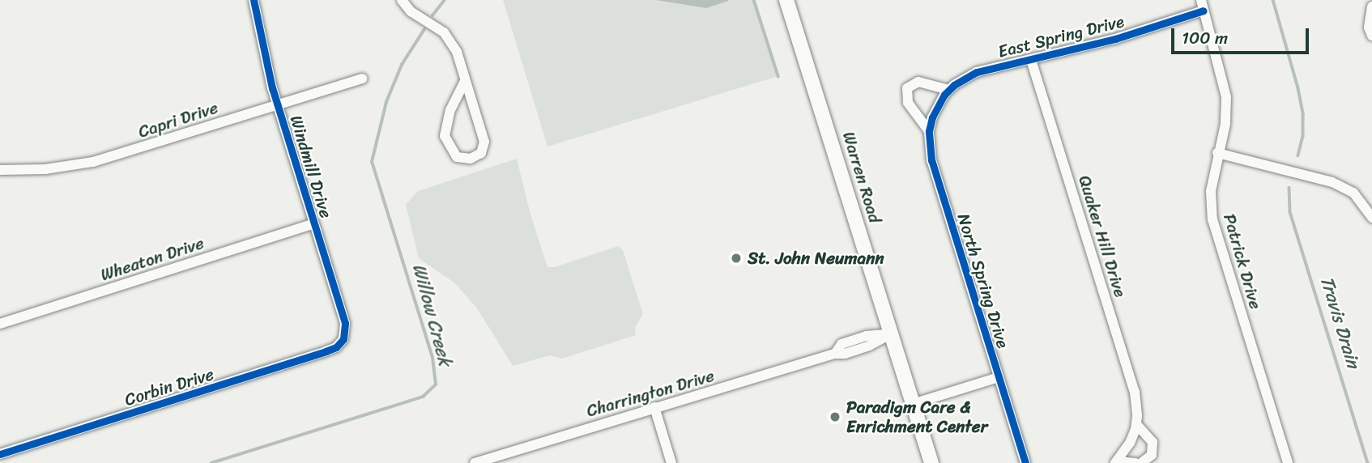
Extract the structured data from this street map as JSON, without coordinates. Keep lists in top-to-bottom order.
{
  "streets": {
    "main road": ["Warren Road"],
    "street": [
      "East Spring Drive",
      "Capri Drive",
      "Windmill Drive",
      "Quaker Hill Drive",
      "Wheaton Drive",
      "Patrick Drive",
      "North Spring Drive",
      "Corbin Drive",
      "Charrington Drive"
    ]
  },
  "crossings": [
    ["East Spring Drive", "Quaker Hill Drive"],
    ["East Spring Drive", "Patrick Drive"],
    ["East Spring Drive", "North Spring Drive"],
    ["Capri Drive", "Windmill Drive"],
    ["Windmill Drive", "Wheaton Drive"],
    ["Windmill Drive", "Corbin Drive"],
    ["Warren Road", "Charrington Drive"]
  ],
  "water": ["Willow Creek", "Travis Drain"],
  "places": ["St. John Neumann", "Paradigm Care & Enrichment Center"],
  "scale_bar": "100 m"
}
